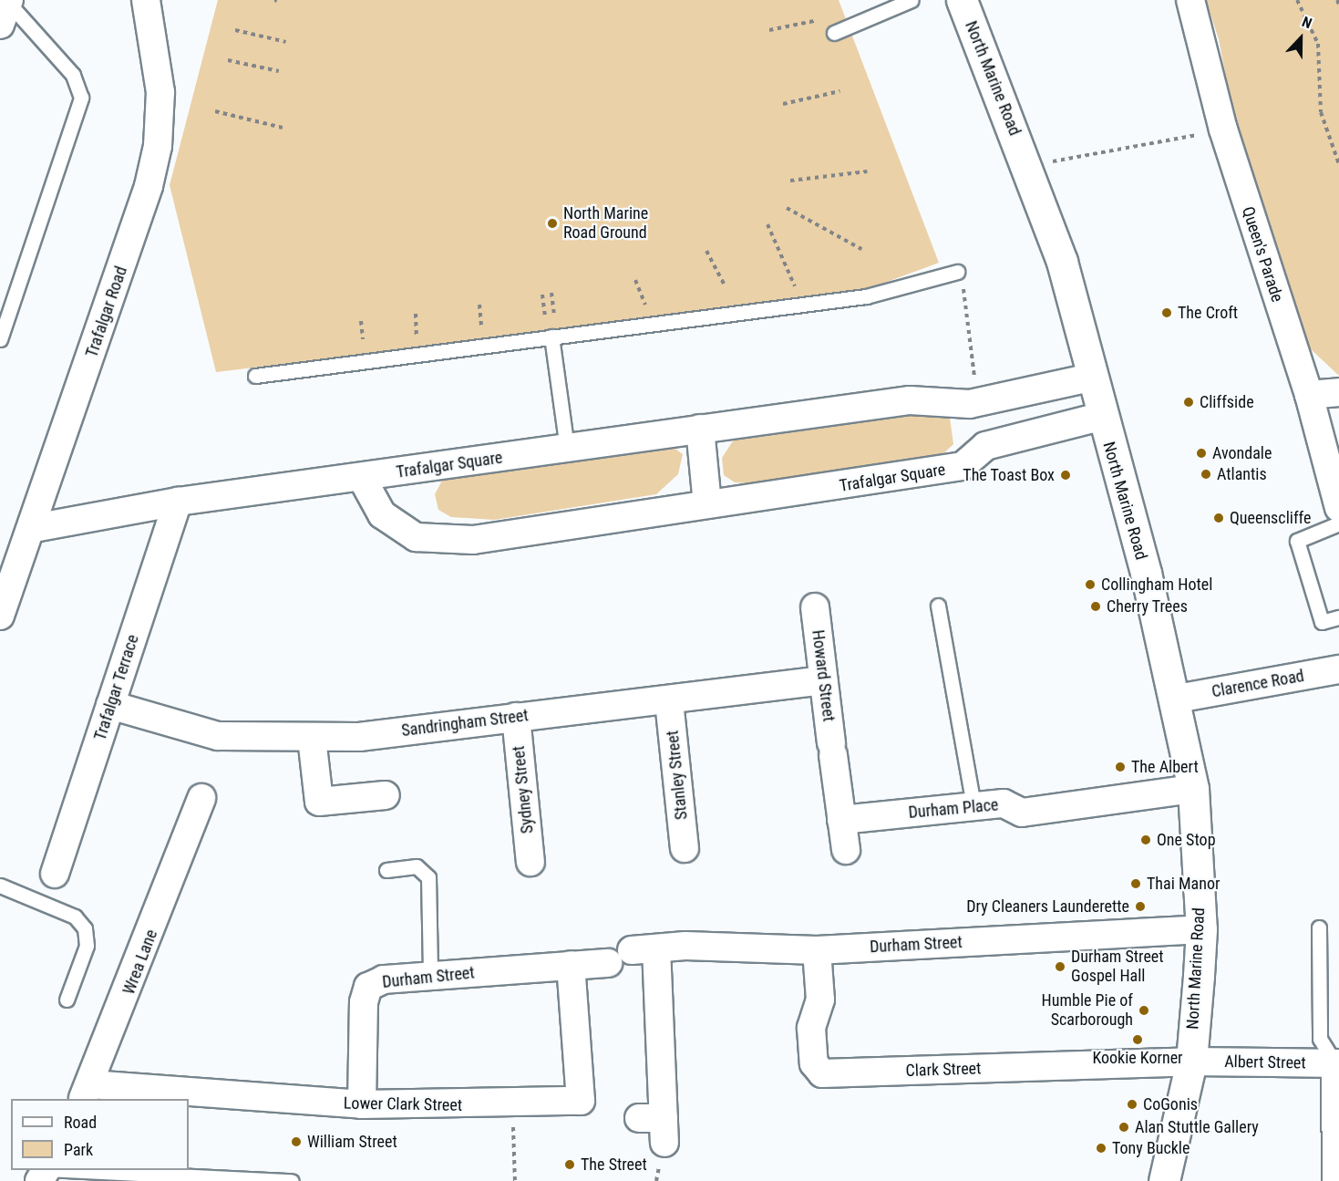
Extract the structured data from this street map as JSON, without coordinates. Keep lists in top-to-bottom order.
{
  "streets": {
    "main road": ["North Marine Road"],
    "street": [
      "Queen's Parade",
      "Trafalgar Road",
      "Trafalgar Square",
      "Howard Street",
      "Clarence Road",
      "Trafalgar Terrace",
      "Sandringham Street",
      "Stanley Street",
      "Sydney Street",
      "Durham Place",
      "Durham Street",
      "Wrea Lane",
      "Albert Street",
      "Clark Street",
      "Lower Clark Street"
    ]
  },
  "crossings": [
    ["North Marine Road", "Trafalgar Square"],
    ["North Marine Road", "Clarence Road"],
    ["North Marine Road", "Durham Place"],
    ["North Marine Road", "Durham Street"],
    ["North Marine Road", "Albert Street"],
    ["North Marine Road", "Clark Street"],
    ["Trafalgar Road", "Trafalgar Square"],
    ["Trafalgar Square", "Trafalgar Terrace"],
    ["Howard Street", "Sandringham Street"],
    ["Howard Street", "Durham Place"],
    ["Trafalgar Terrace", "Sandringham Street"],
    ["Sandringham Street", "Stanley Street"],
    ["Sandringham Street", "Sydney Street"],
    ["Durham Street", "Clark Street"],
    ["Durham Street", "Lower Clark Street"],
    ["Wrea Lane", "Lower Clark Street"],
    ["Albert Street", "Clark Street"]
  ],
  "places": [
    "North Marine Road Ground",
    "The Croft",
    "Cliffside",
    "Avondale",
    "Atlantis",
    "The Toast Box",
    "Queenscliffe",
    "Collingham Hotel",
    "Cherry Trees",
    "The Albert",
    "One Stop",
    "Thai Manor",
    "Dry Cleaners Launderette",
    "Durham Street Gospel Hall",
    "Humble Pie of Scarborough",
    "Kookie Korner",
    "CoGonis",
    "Alan Stuttle Gallery",
    "William Street",
    "Tony Buckle",
    "The Street"
  ],
  "legend": ["Road", "Park"],
  "north": "top"
}
